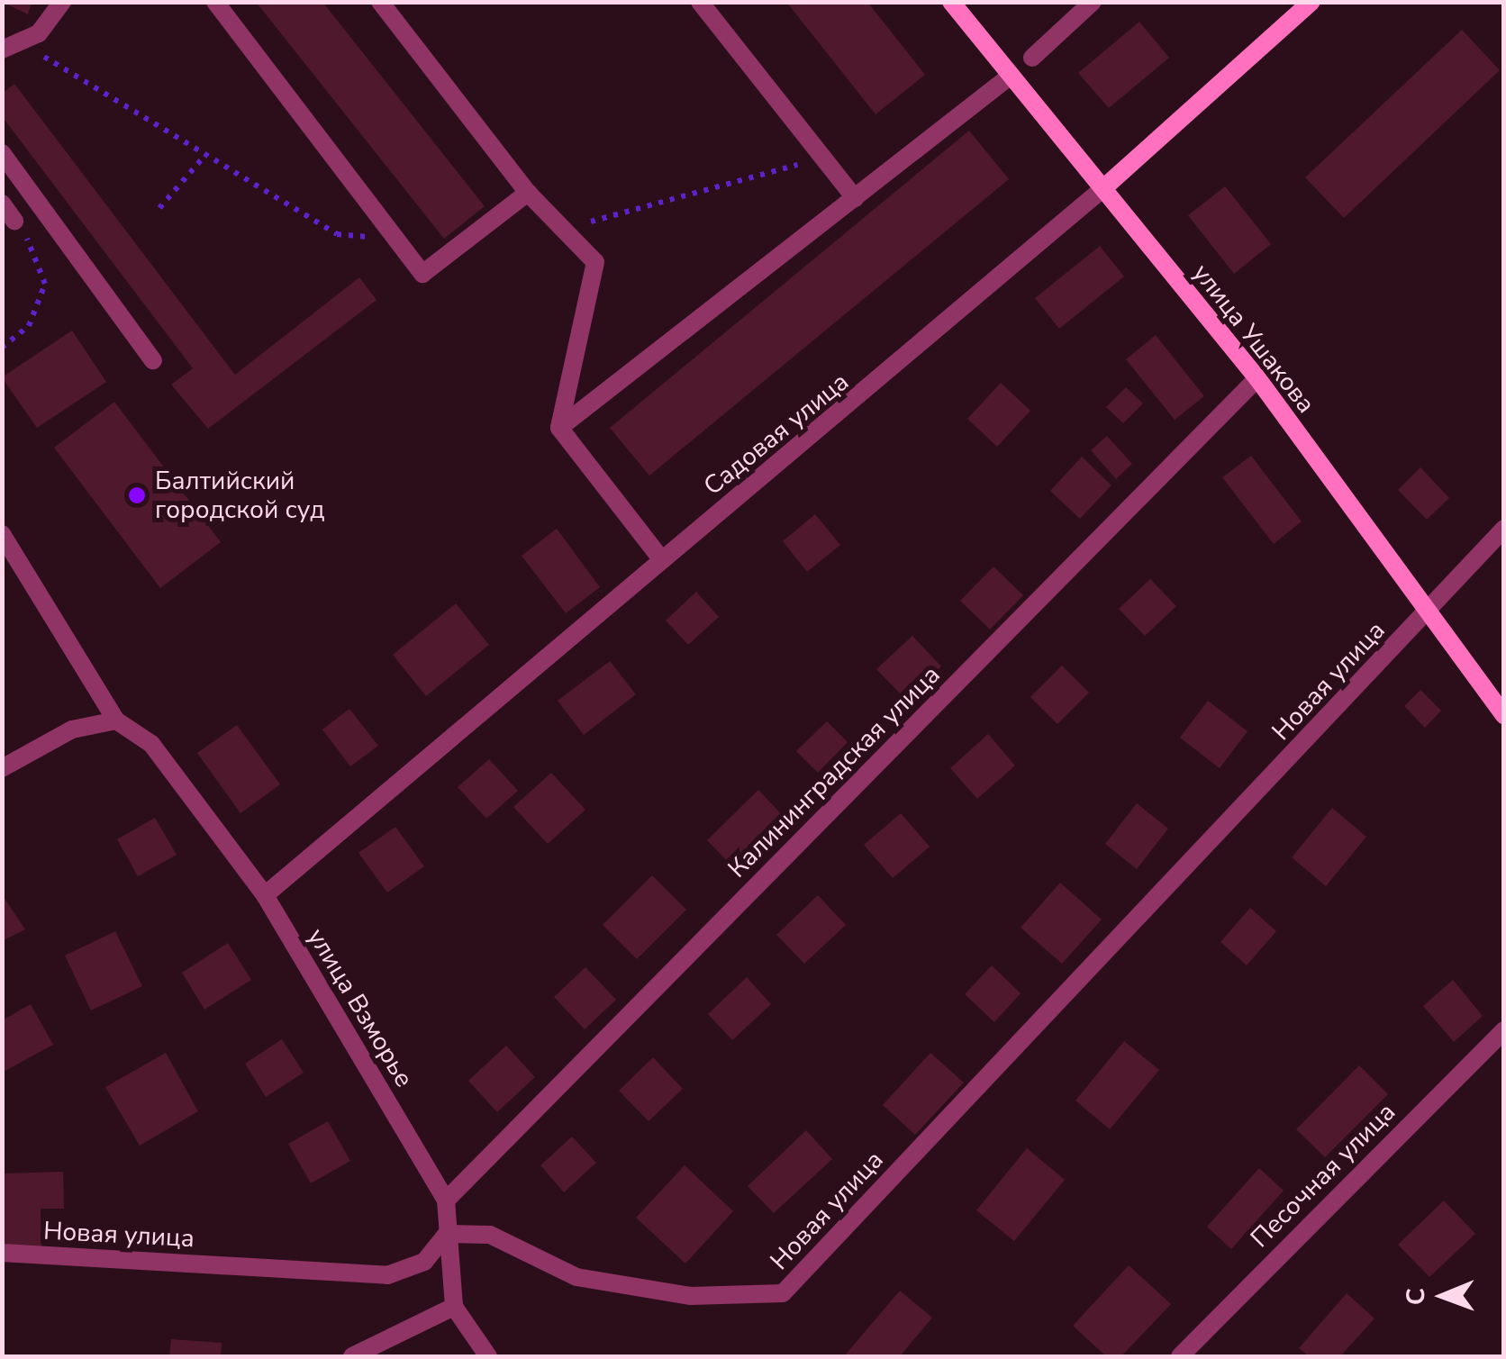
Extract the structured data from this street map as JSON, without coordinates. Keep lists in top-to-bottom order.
{
  "streets": {
    "street": [
      "улица Ушакова",
      "Садовая улица",
      "Новая улица",
      "Калининградская улица",
      "улица Взморье",
      "Песочная улица"
    ]
  },
  "crossings": [
    ["улица Ушакова", "Садовая улица"],
    ["улица Ушакова", "Новая улица"],
    ["улица Ушакова", "Калининградская улица"],
    ["Садовая улица", "улица Взморье"],
    ["Новая улица", "улица Взморье"],
    ["Калининградская улица", "улица Взморье"]
  ],
  "places": ["Балтийский городской суд"],
  "north": "left"
}
